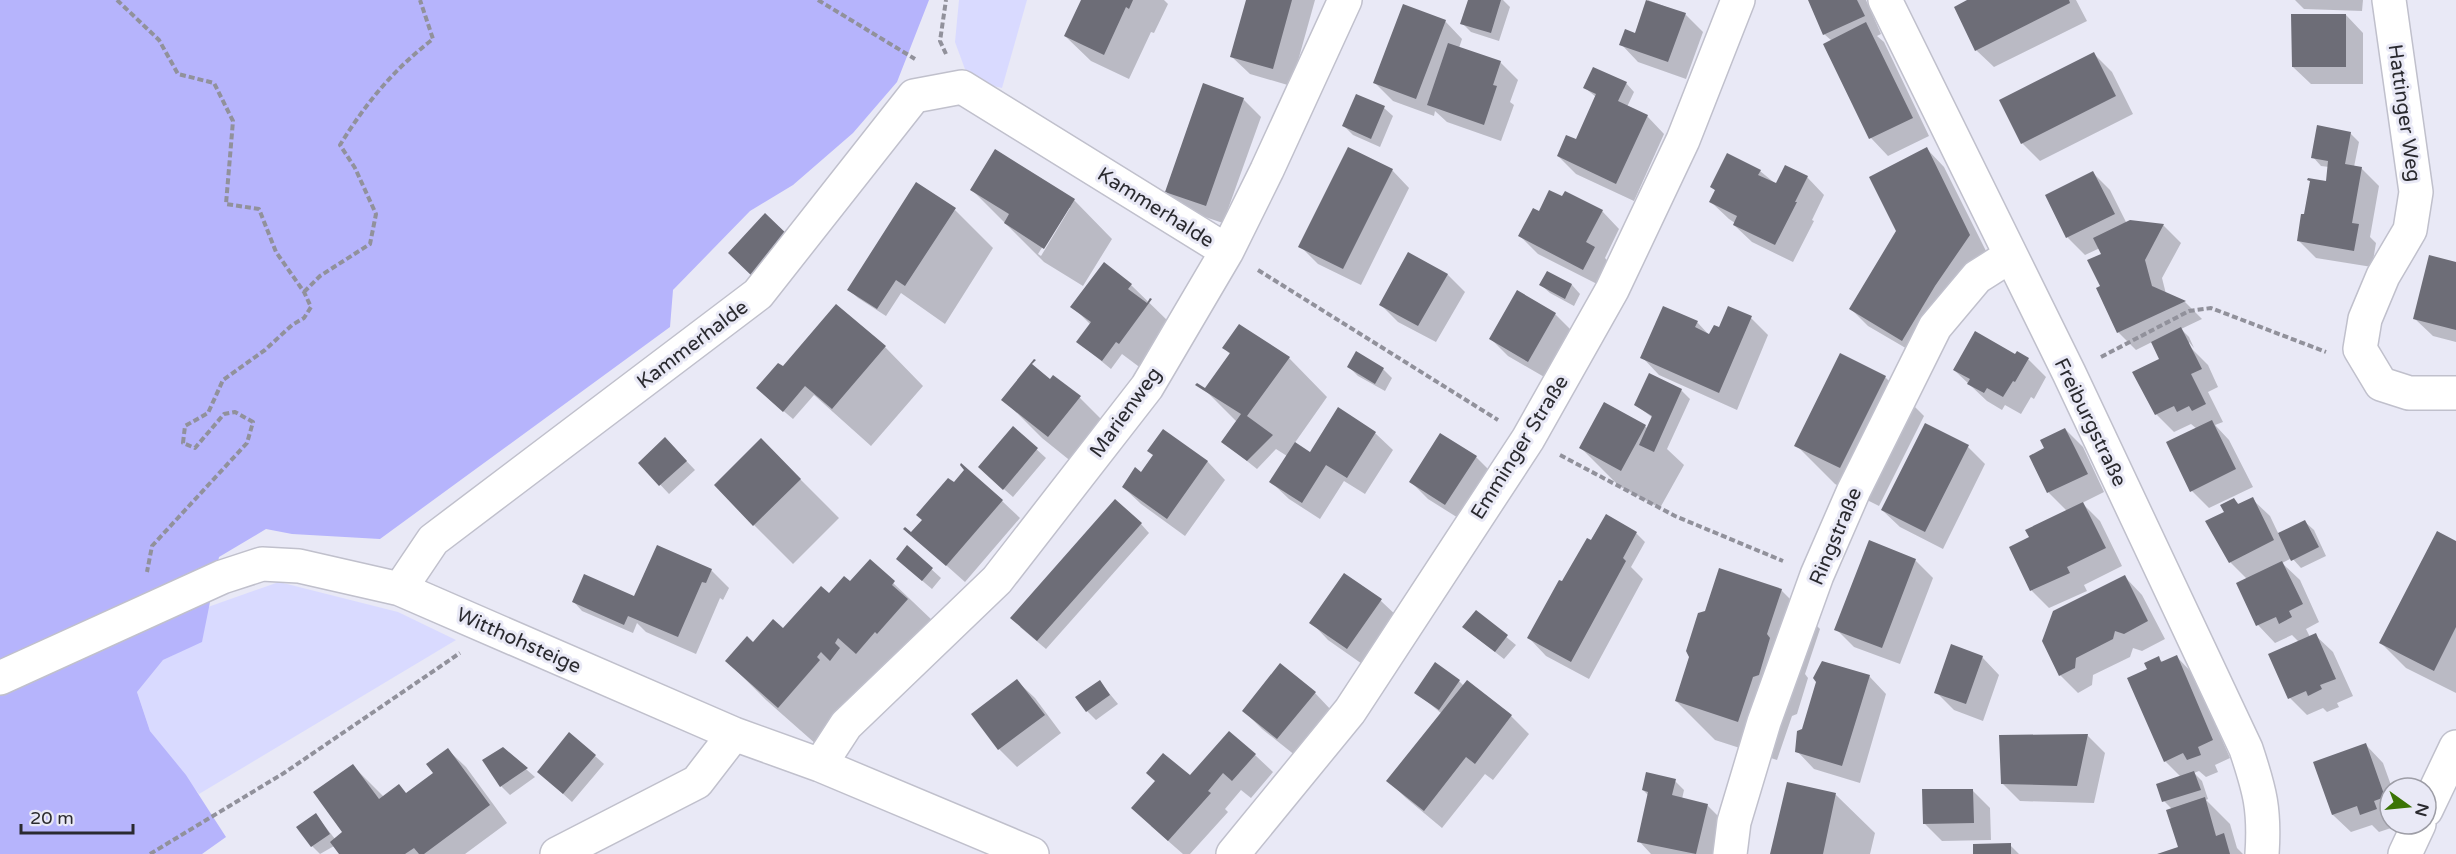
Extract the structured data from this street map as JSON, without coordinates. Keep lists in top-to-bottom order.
{
  "streets": {
    "street": [
      "Hattinger Weg",
      "Kammerhalde",
      "Marienweg",
      "Freiburgstraße",
      "Emminger Straße",
      "Ringstraße",
      "Witthohsteige"
    ]
  },
  "crossings": [
    ["Kammerhalde", "Marienweg"],
    ["Kammerhalde", "Witthohsteige"],
    ["Marienweg", "Witthohsteige"],
    ["Freiburgstraße", "Ringstraße"]
  ],
  "scale_bar": "20 m",
  "north": "right"
}
